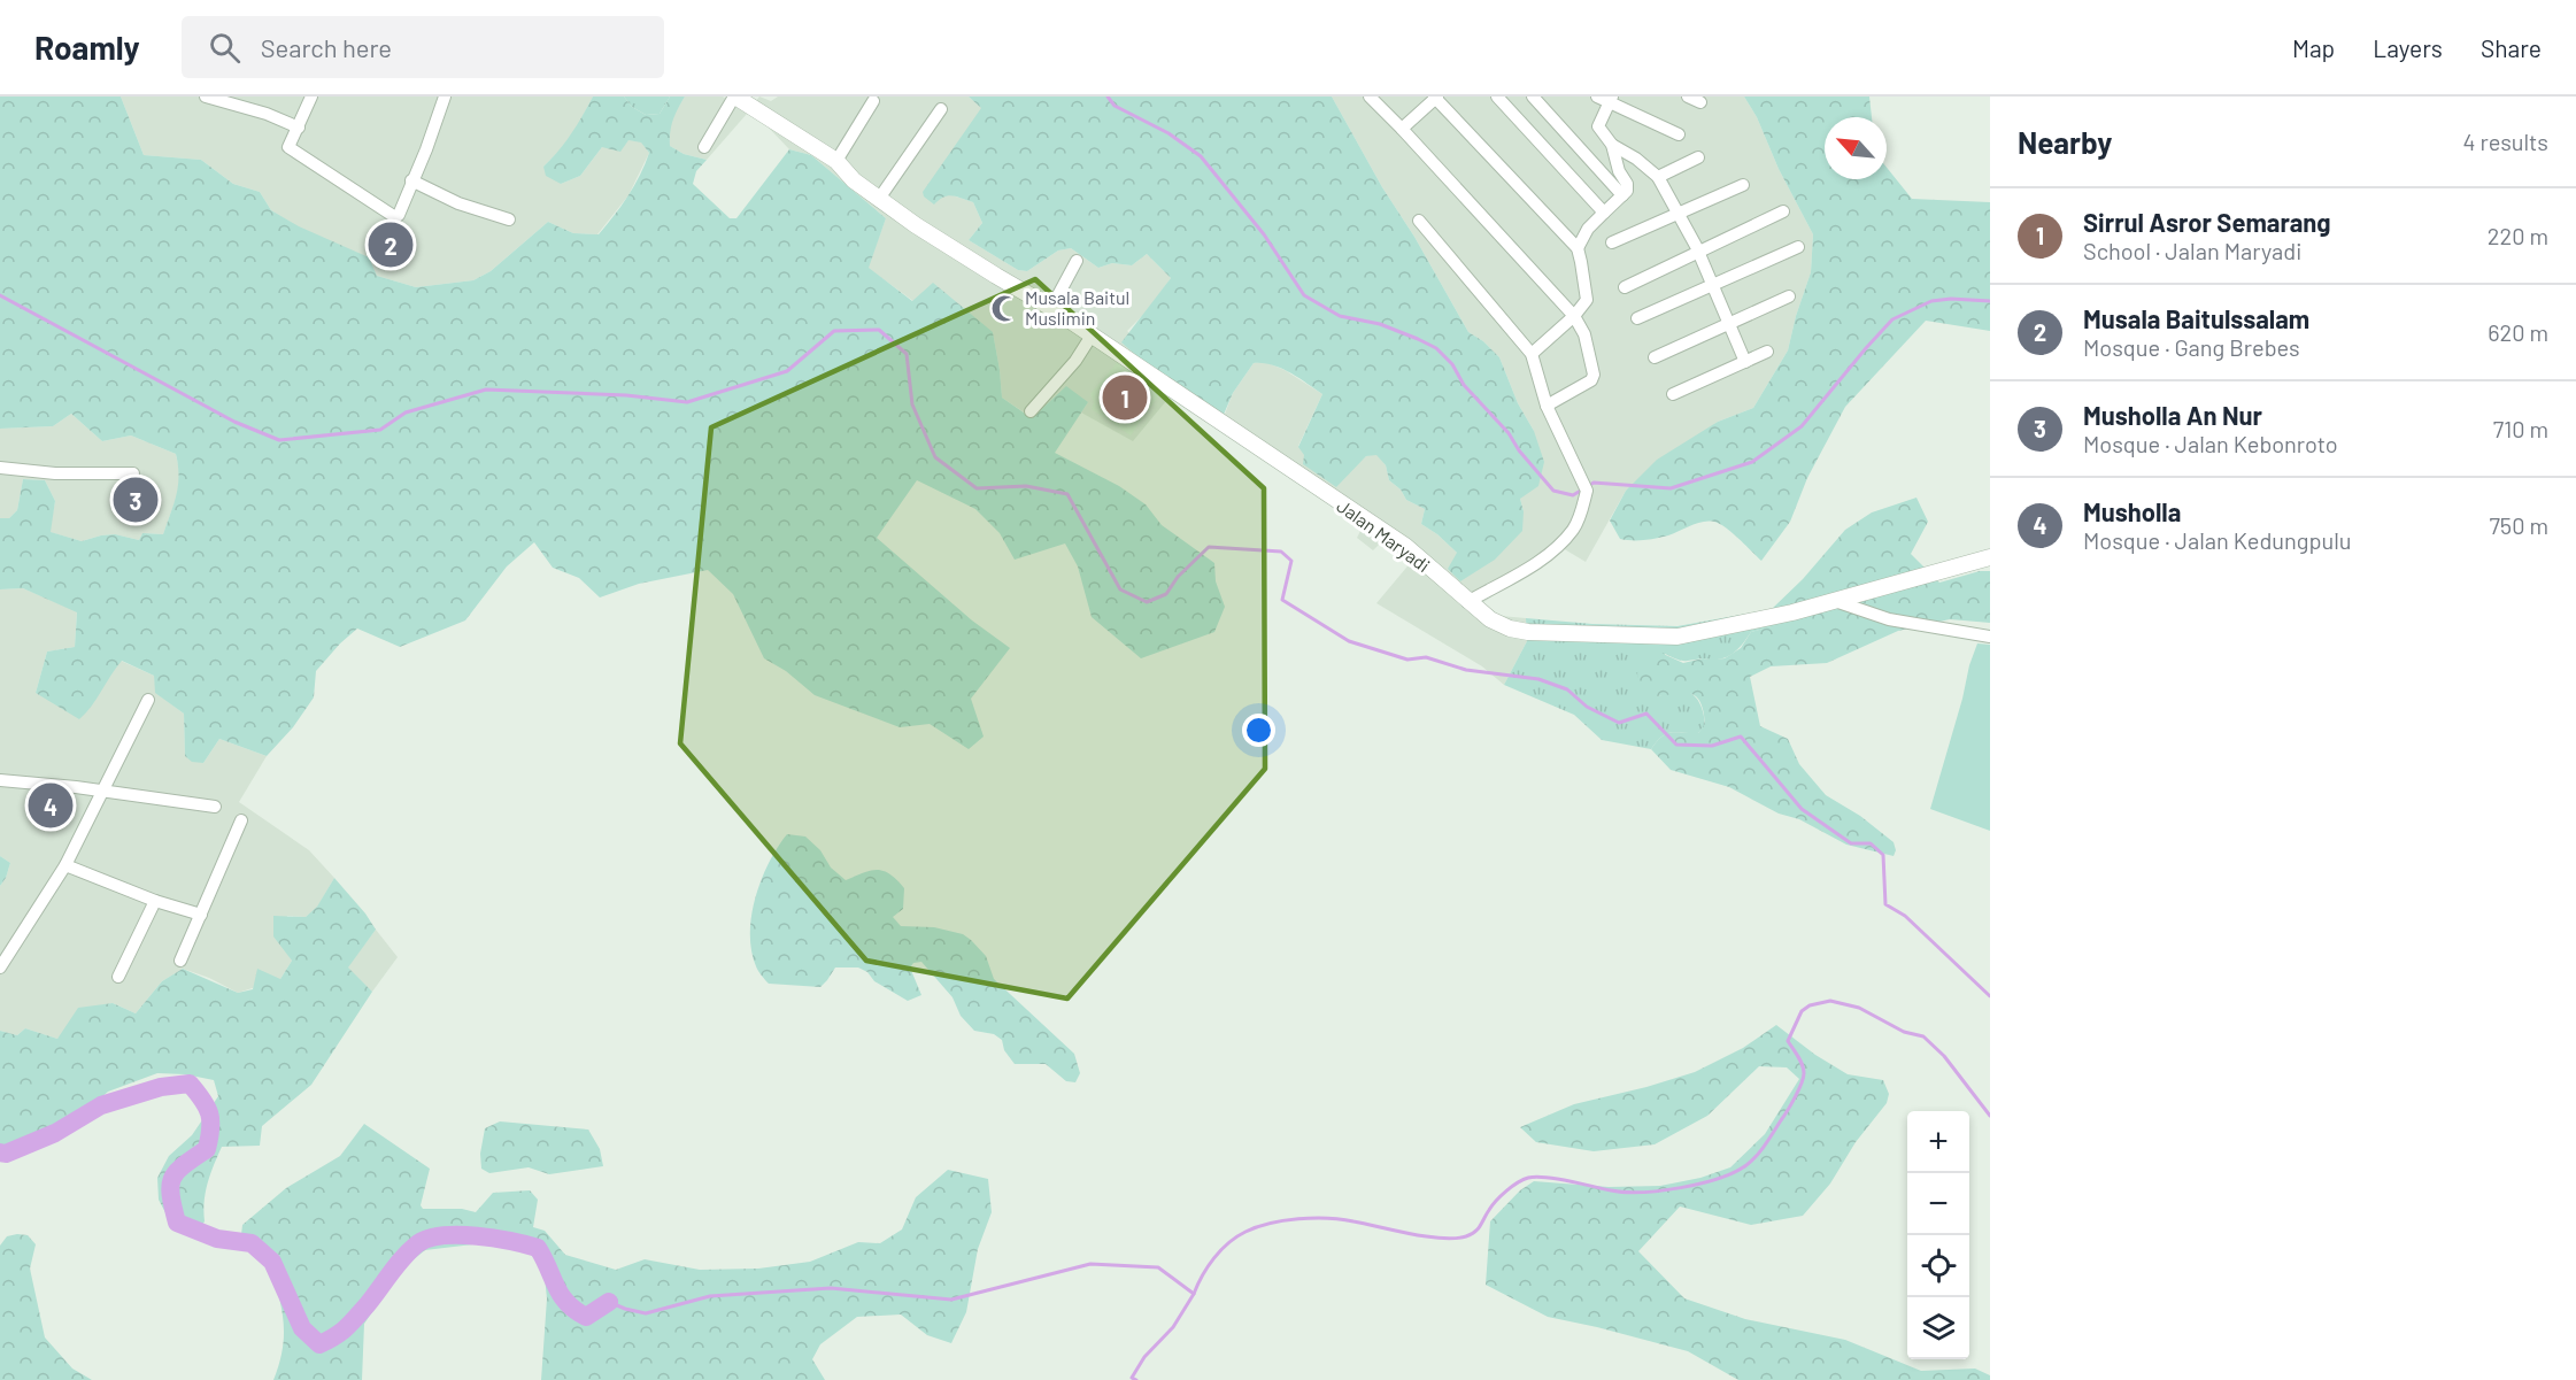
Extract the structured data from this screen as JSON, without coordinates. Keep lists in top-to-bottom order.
{
  "streets": {
    "street": ["Jalan Maryadi"]
  },
  "places": {
    "mosque": ["Musala Baitul Muslimin"]
  },
  "north": "top left",
  "page": {
    "header": "Roamly",
    "search": "Search here",
    "nav": ["Map", "Layers", "Share"],
    "heading": ["Nearby", "4 results"],
    "list": [
      {
        "mark": "1",
        "name": "Sirrul Asror Semarang",
        "note": "School · Jalan Maryadi",
        "value": "220 m"
      },
      {
        "mark": "2",
        "name": "Musala Baitulssalam",
        "note": "Mosque · Gang Brebes",
        "value": "620 m"
      },
      {
        "mark": "3",
        "name": "Musholla An Nur",
        "note": "Mosque · Jalan Kebonroto",
        "value": "710 m"
      },
      {
        "mark": "4",
        "name": "Musholla",
        "note": "Mosque · Jalan Kedungpulu",
        "value": "750 m"
      }
    ],
    "pins": [
      "2",
      "1",
      "3",
      "4"
    ],
    "map_buttons": ["+", "−"]
  }
}
